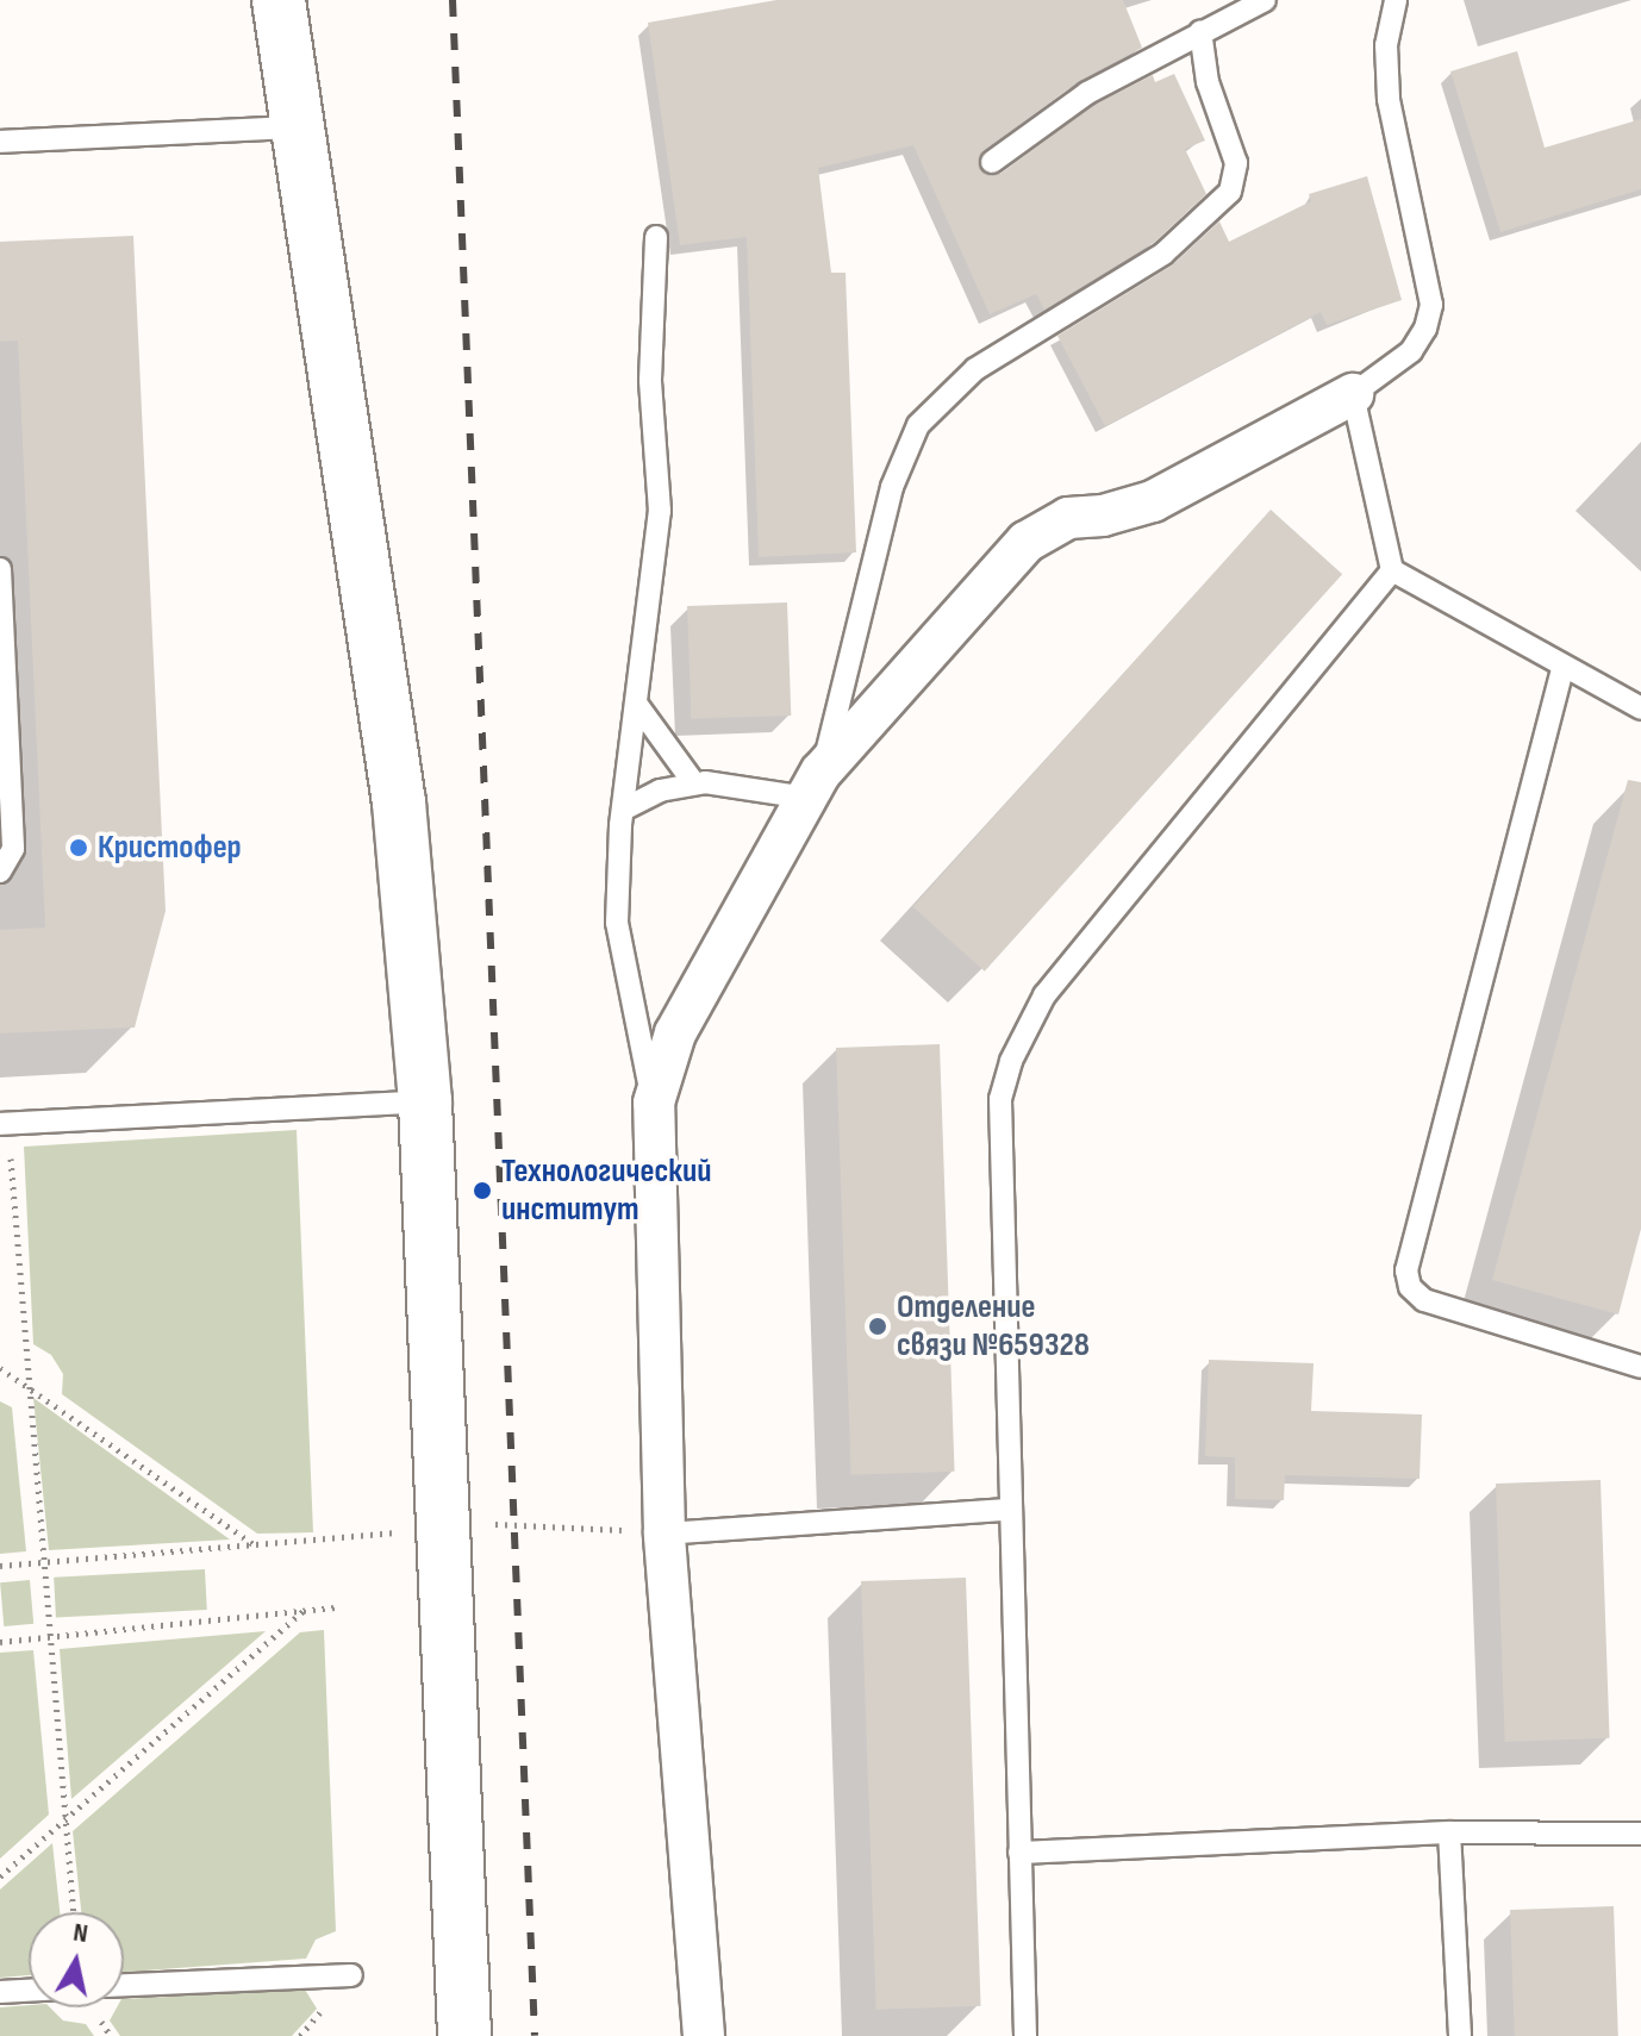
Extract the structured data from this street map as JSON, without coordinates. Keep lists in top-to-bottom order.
{
  "places": ["Кристофер", "Технологический институт", "Отделение связи №659328"],
  "north": "top"
}
